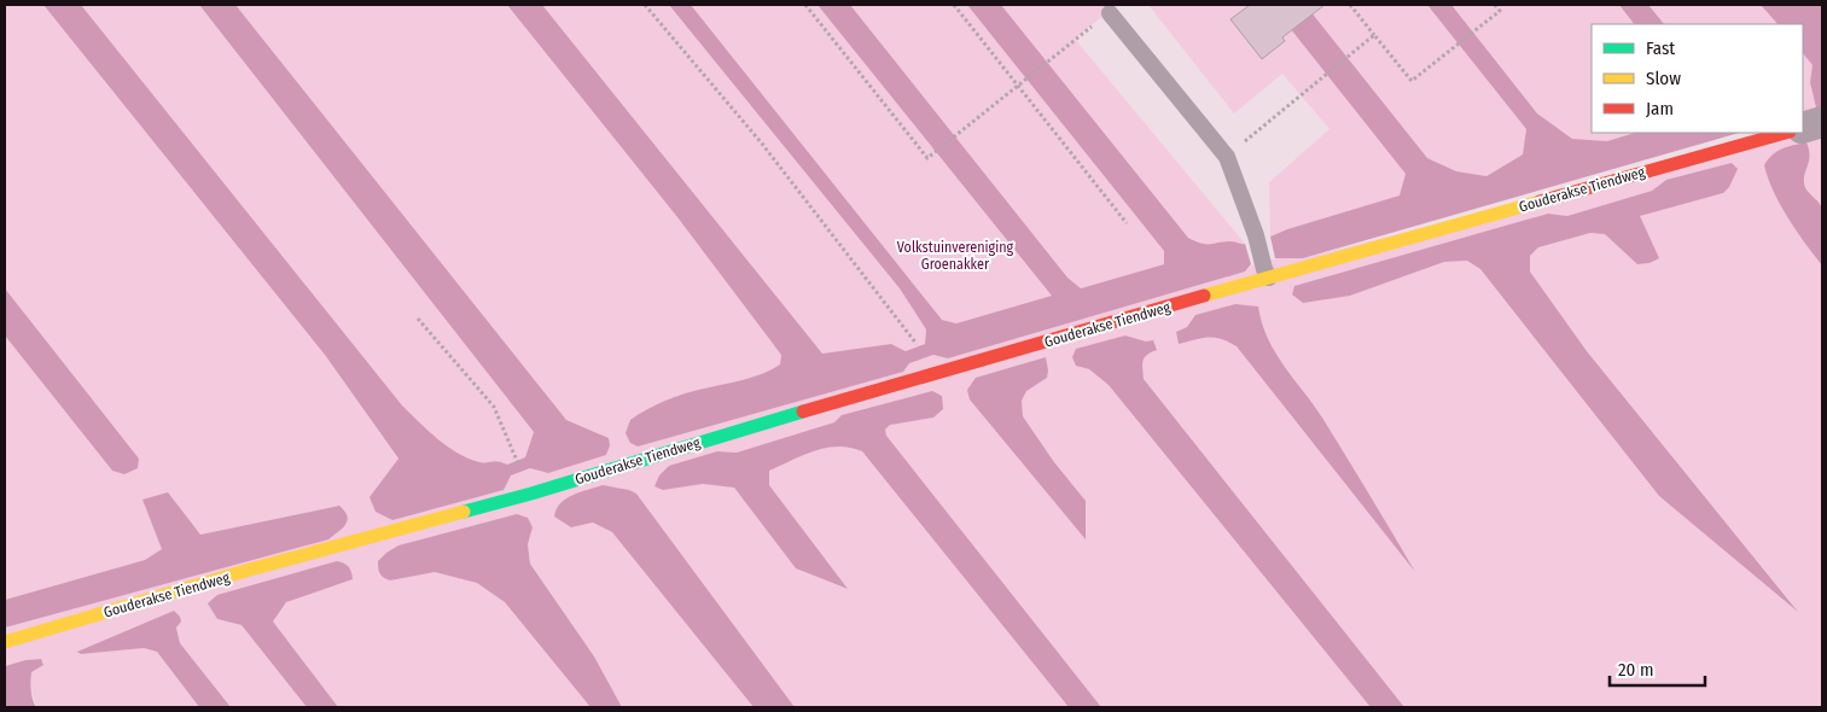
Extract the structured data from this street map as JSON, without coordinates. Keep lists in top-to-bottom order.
{
  "streets": {
    "street": ["Gouderakse Tiendweg"]
  },
  "parks": ["Volkstuinvereniging Groenakker"],
  "legend": ["Fast", "Slow", "Jam"],
  "scale_bar": "20 m"
}
